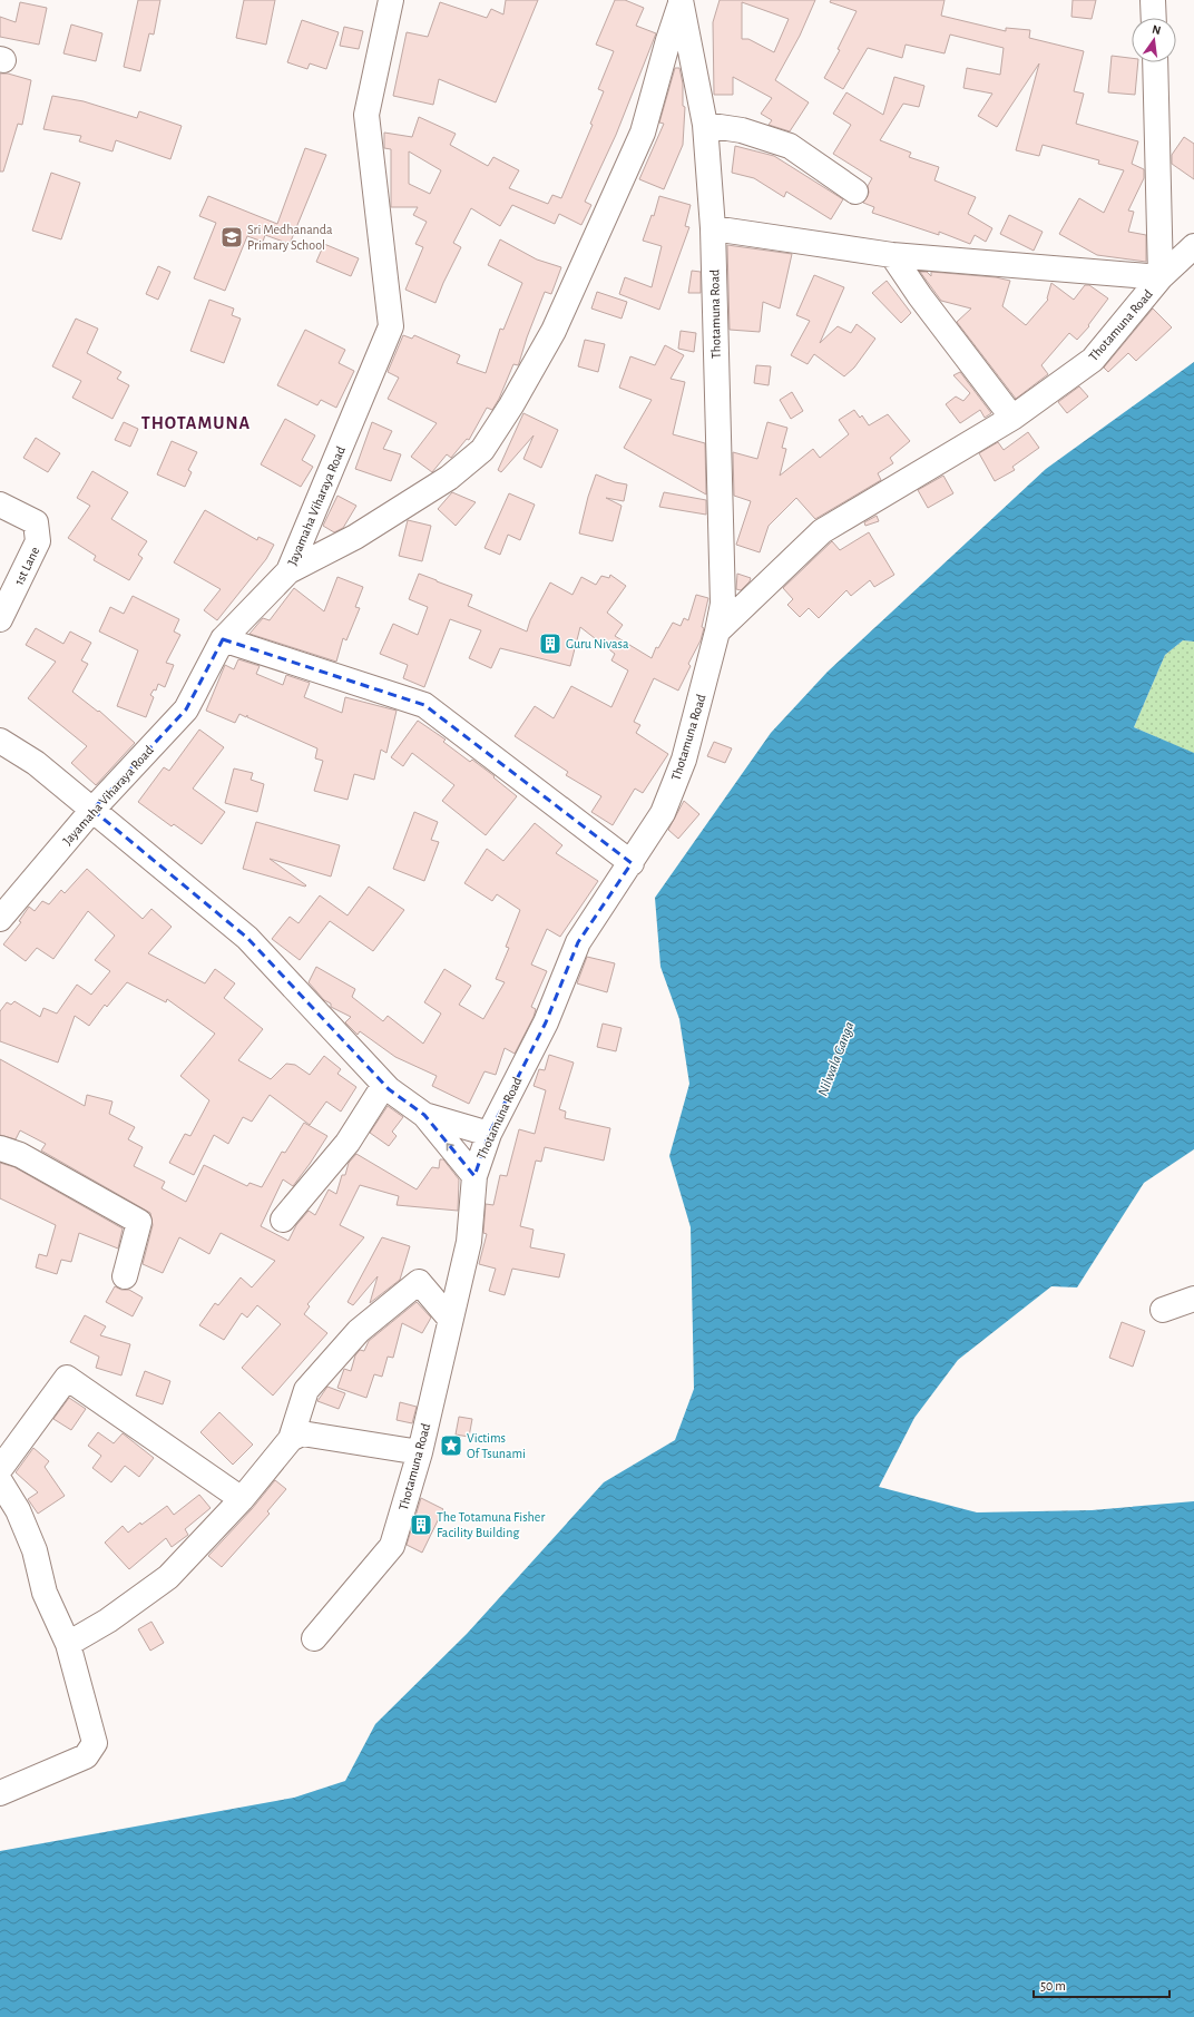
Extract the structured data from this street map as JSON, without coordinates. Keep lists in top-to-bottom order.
{
  "streets": {
    "street": ["Thotamuna Road", "Jayamaha Viharaya Road", "1st Lane"]
  },
  "districts": ["THOTAMUNA"],
  "water": ["Nilwala Ganga"],
  "places": {
    "school or university": ["Sri Medhananda Primary School"],
    "building": ["Guru Nivasa", "The Totamuna Fisher Facility Building"],
    "place": ["Victims Of Tsunami"]
  },
  "scale_bar": "50 m",
  "north": "top"
}
